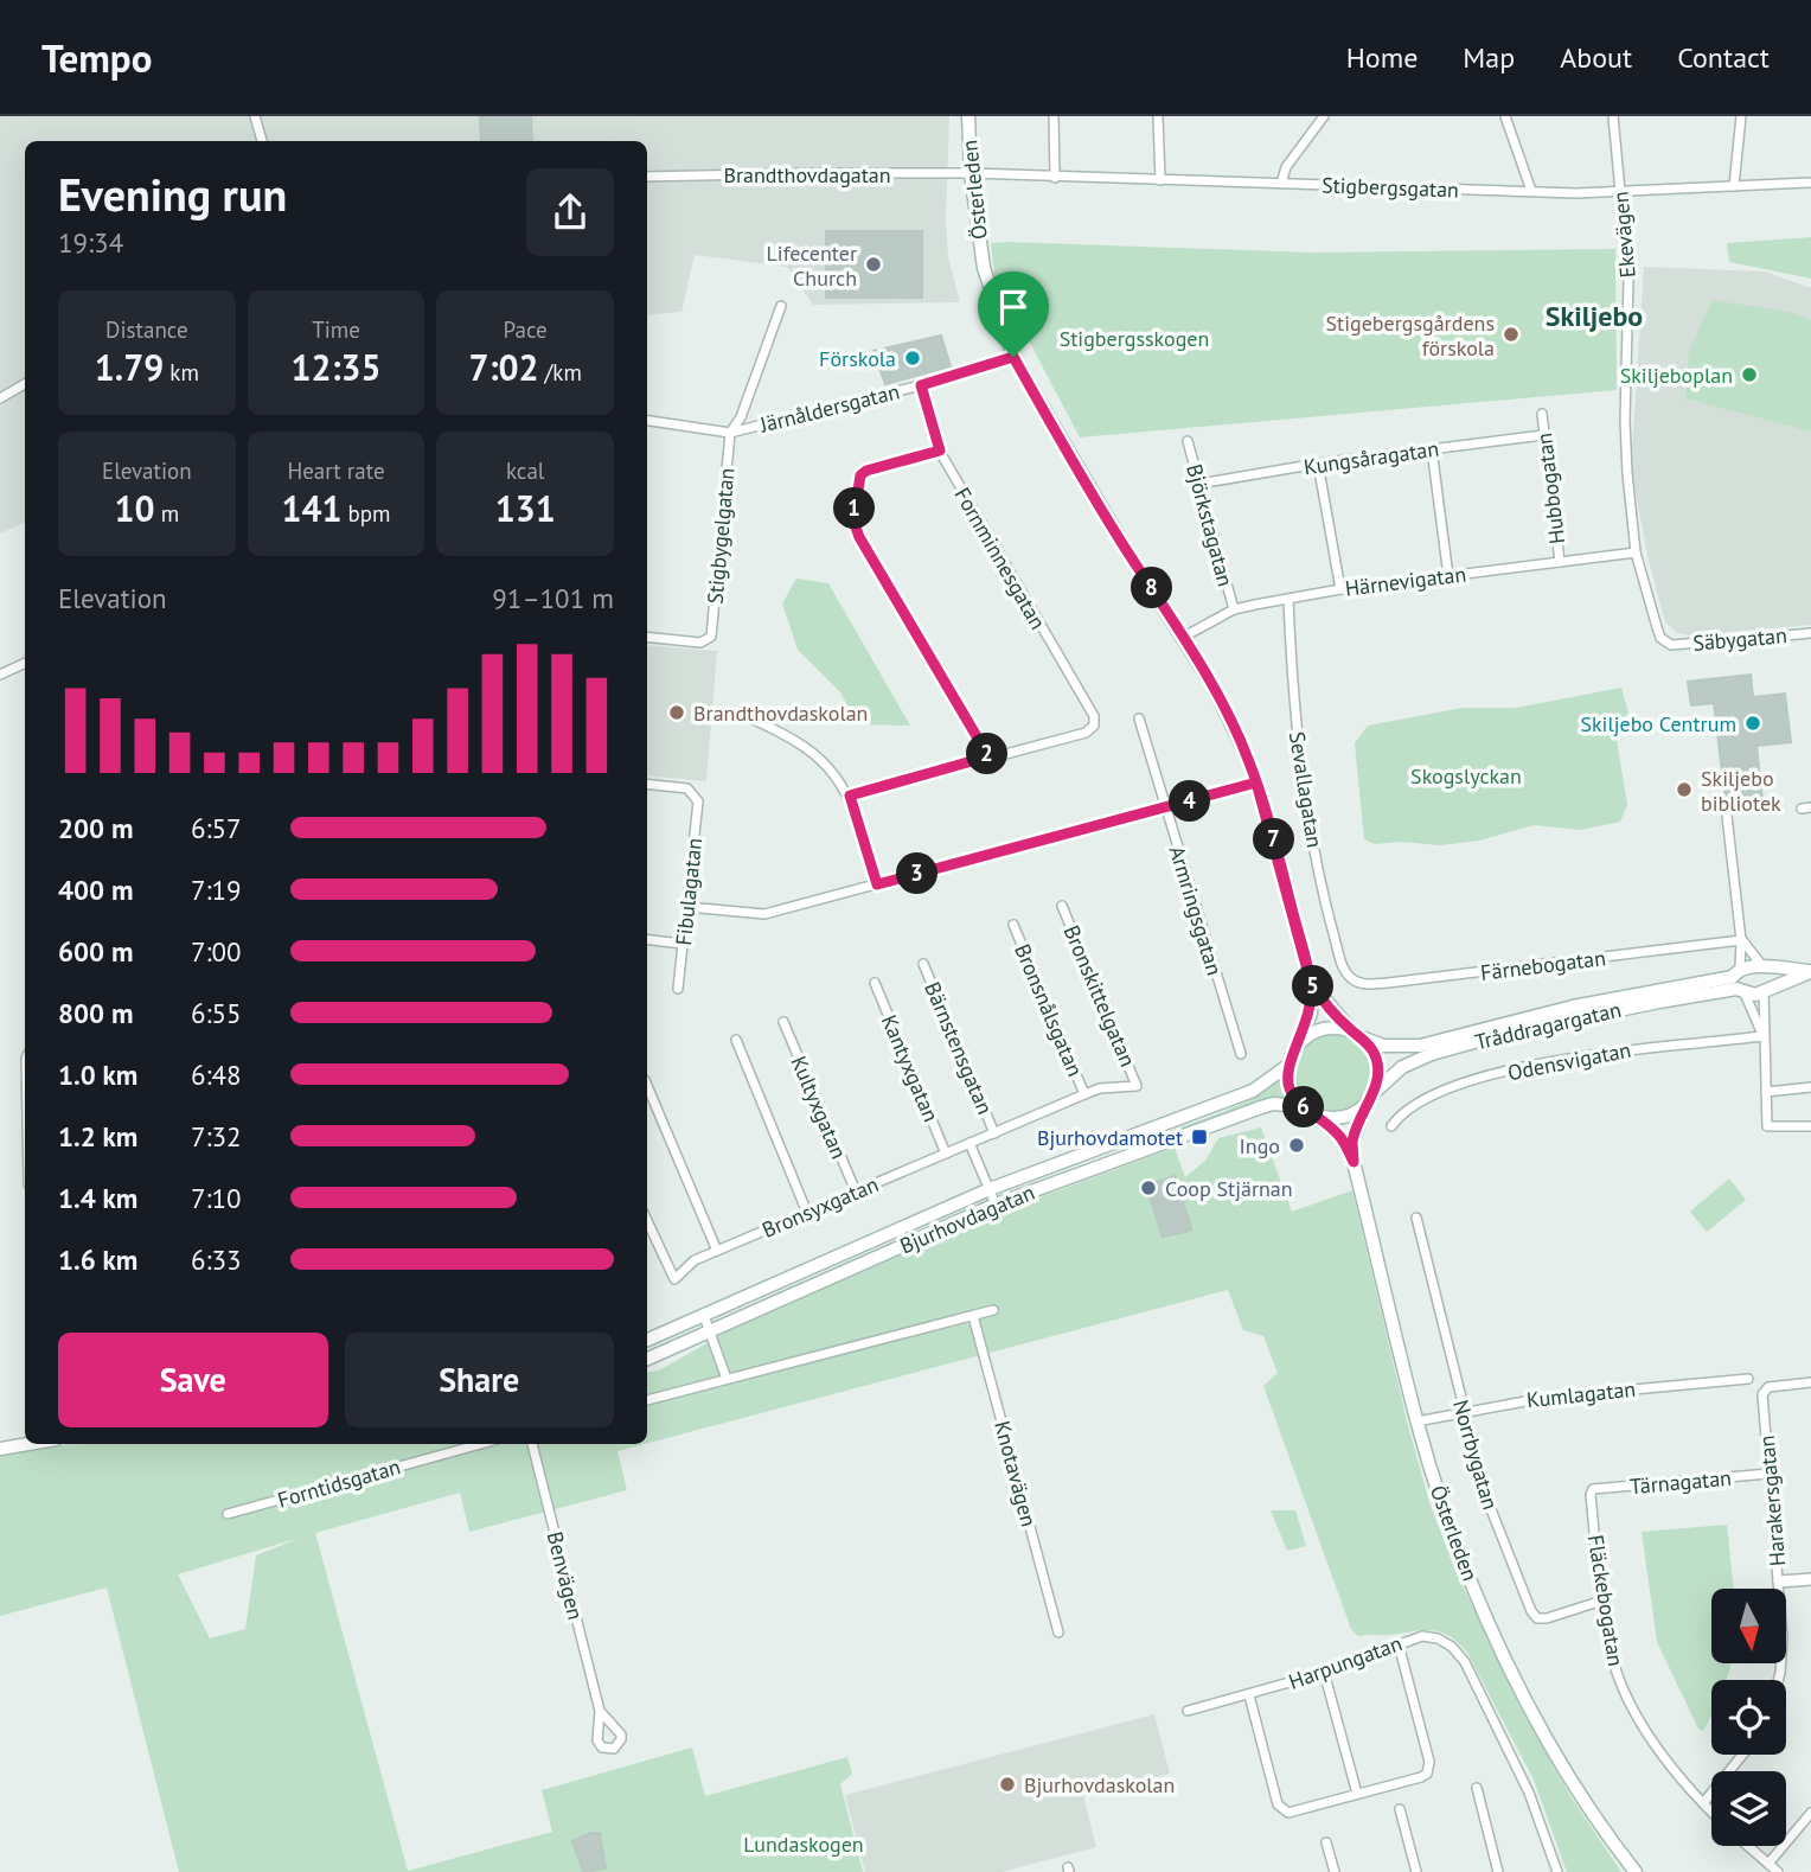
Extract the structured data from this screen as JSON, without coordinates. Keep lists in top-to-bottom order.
{
  "streets": {
    "main road": ["Österleden", "Tråddragargatan", "Bjurhovdagatan"],
    "street": [
      "Brandthovdagatan",
      "Stigbergsgatan",
      "Ekevägen",
      "Järnåldersgatan",
      "Kungsåragatan",
      "Hubbogatan",
      "Björkstagatan",
      "Stigbygelgatan",
      "Fornminnesgatan",
      "Härnevigatan",
      "Säbygatan",
      "Sevallagatan",
      "Fibulagatan",
      "Armringsgatan",
      "Färnebogatan",
      "Bronskittelgatan",
      "Bronsnålsgatan",
      "Bärnstensgatan",
      "Odensvigatan",
      "Kantyxgatan",
      "Kultyxgatan",
      "Bronsyxgatan",
      "Kumlagatan",
      "Norrbygatan",
      "Knotavägen",
      "Tärnagatan",
      "Forntidsgatan",
      "Harakersgatan",
      "Benvägen",
      "Fläckebogatan",
      "Harpungatan"
    ]
  },
  "crossings": [
    ["Brandthovdagatan", "Stigbergsgatan"],
    ["Brandthovdagatan", "Österleden"],
    ["Stigbergsgatan", "Österleden"],
    ["Stigbergsgatan", "Ekevägen"],
    ["Österleden", "Järnåldersgatan"],
    ["Österleden", "Härnevigatan"],
    ["Österleden", "Tråddragargatan"],
    ["Österleden", "Bjurhovdagatan"],
    ["Österleden", "Kumlagatan"],
    ["Ekevägen", "Härnevigatan"],
    ["Ekevägen", "Säbygatan"],
    ["Järnåldersgatan", "Stigbygelgatan"],
    ["Järnåldersgatan", "Fornminnesgatan"],
    ["Kungsåragatan", "Hubbogatan"],
    ["Kungsåragatan", "Björkstagatan"],
    ["Hubbogatan", "Härnevigatan"],
    ["Björkstagatan", "Härnevigatan"],
    ["Härnevigatan", "Säbygatan"],
    ["Härnevigatan", "Sevallagatan"],
    ["Sevallagatan", "Färnebogatan"],
    ["Bronskittelgatan", "Bronsyxgatan"],
    ["Bronsnålsgatan", "Bronsyxgatan"],
    ["Tråddragargatan", "Bjurhovdagatan"],
    ["Bärnstensgatan", "Bronsyxgatan"],
    ["Kantyxgatan", "Bronsyxgatan"],
    ["Kultyxgatan", "Bronsyxgatan"],
    ["Kumlagatan", "Norrbygatan"],
    ["Norrbygatan", "Fläckebogatan"],
    ["Tärnagatan", "Harakersgatan"],
    ["Tärnagatan", "Fläckebogatan"]
  ],
  "districts": ["Skiljebo"],
  "parks": ["Stigbergsskogen", "Skogslyckan", "Lundaskogen"],
  "places": {
    "other": [
      "Lifecenter Church",
      "Stigebergsgårdens förskola",
      "Förskola",
      "Skiljeboplan",
      "Brandthovdaskolan",
      "Skiljebo Centrum",
      "Skiljebo bibliotek",
      "Ingo",
      "Coop Stjärnan",
      "Bjurhovdaskolan"
    ],
    "transit": ["Bjurhovdamotet"]
  },
  "north": "bottom",
  "page": {
    "header": "Tempo",
    "nav": [
      "Home",
      "Map",
      "About",
      "Contact"
    ],
    "heading": ["Evening run", "19:34"],
    "stats": [
      ["Distance", "1.79 km"],
      ["Time", "12:35"],
      ["Pace", "7:02 /km"],
      ["Elevation", "10 m"],
      ["Heart rate", "141 bpm"],
      ["kcal", "131"]
    ],
    "pins": [
      "1",
      "8",
      "2",
      "4",
      "7",
      "3",
      "5",
      "6"
    ],
    "chart": ["Elevation", "91–101 m"],
    "list": [
      {
        "name": "200 m",
        "note": "6:57"
      },
      {
        "name": "400 m",
        "note": "7:19"
      },
      {
        "name": "600 m",
        "note": "7:00"
      },
      {
        "name": "800 m",
        "note": "6:55"
      },
      {
        "name": "1.0 km",
        "note": "6:48"
      },
      {
        "name": "1.2 km",
        "note": "7:32"
      },
      {
        "name": "1.4 km",
        "note": "7:10"
      },
      {
        "name": "1.6 km",
        "note": "6:33"
      }
    ],
    "buttons": ["Save", "Share"]
  }
}
